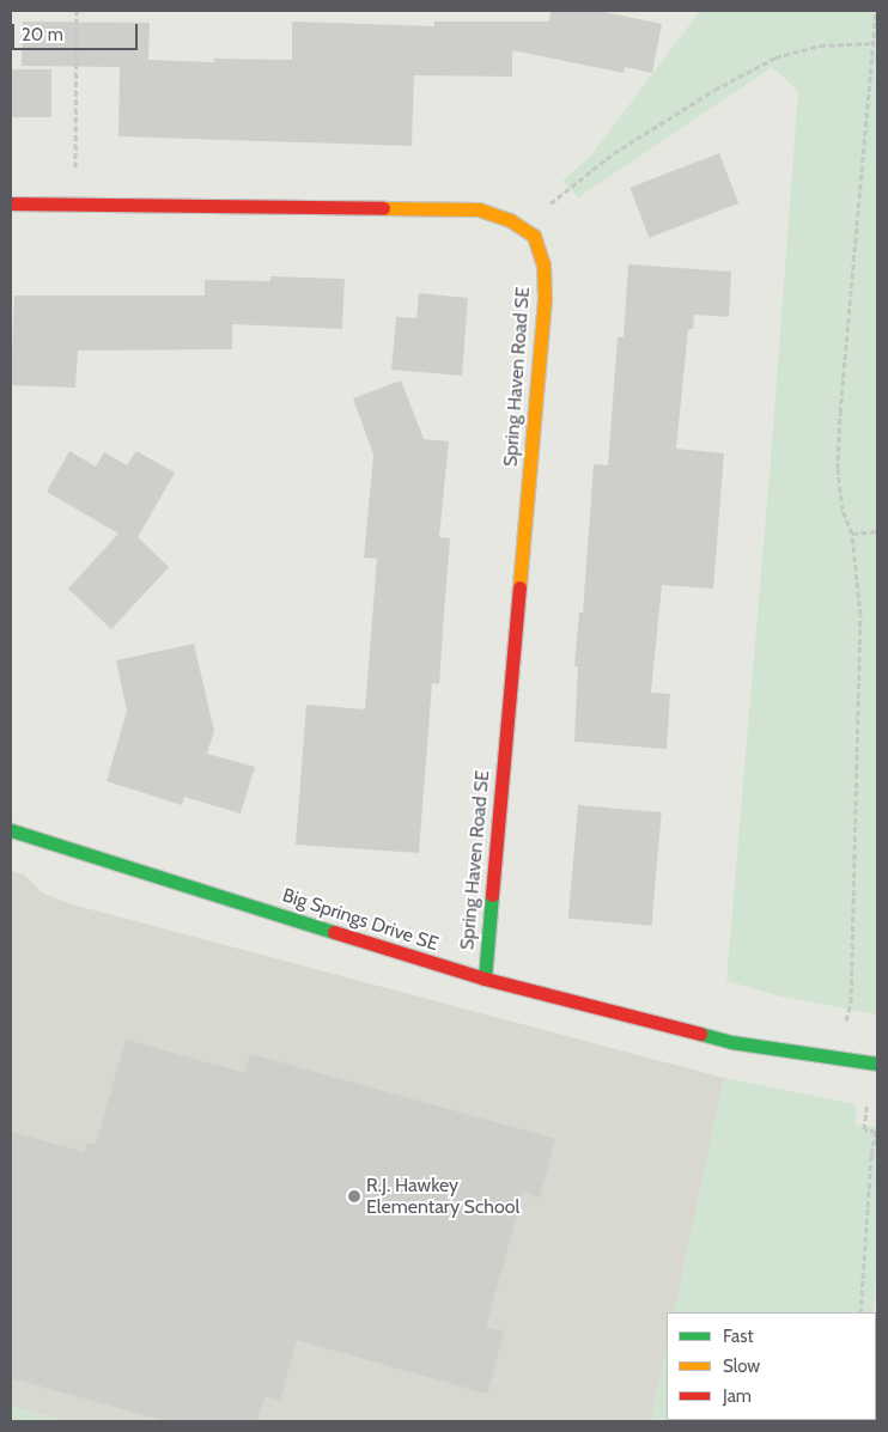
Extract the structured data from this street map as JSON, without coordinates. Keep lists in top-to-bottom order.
{
  "streets": {
    "street": ["Spring Haven Road SE", "Big Springs Drive SE"]
  },
  "crossings": [
    ["Spring Haven Road SE", "Big Springs Drive SE"]
  ],
  "places": ["R.J. Hawkey Elementary School"],
  "legend": ["Fast", "Slow", "Jam"],
  "scale_bar": "20 m"
}
